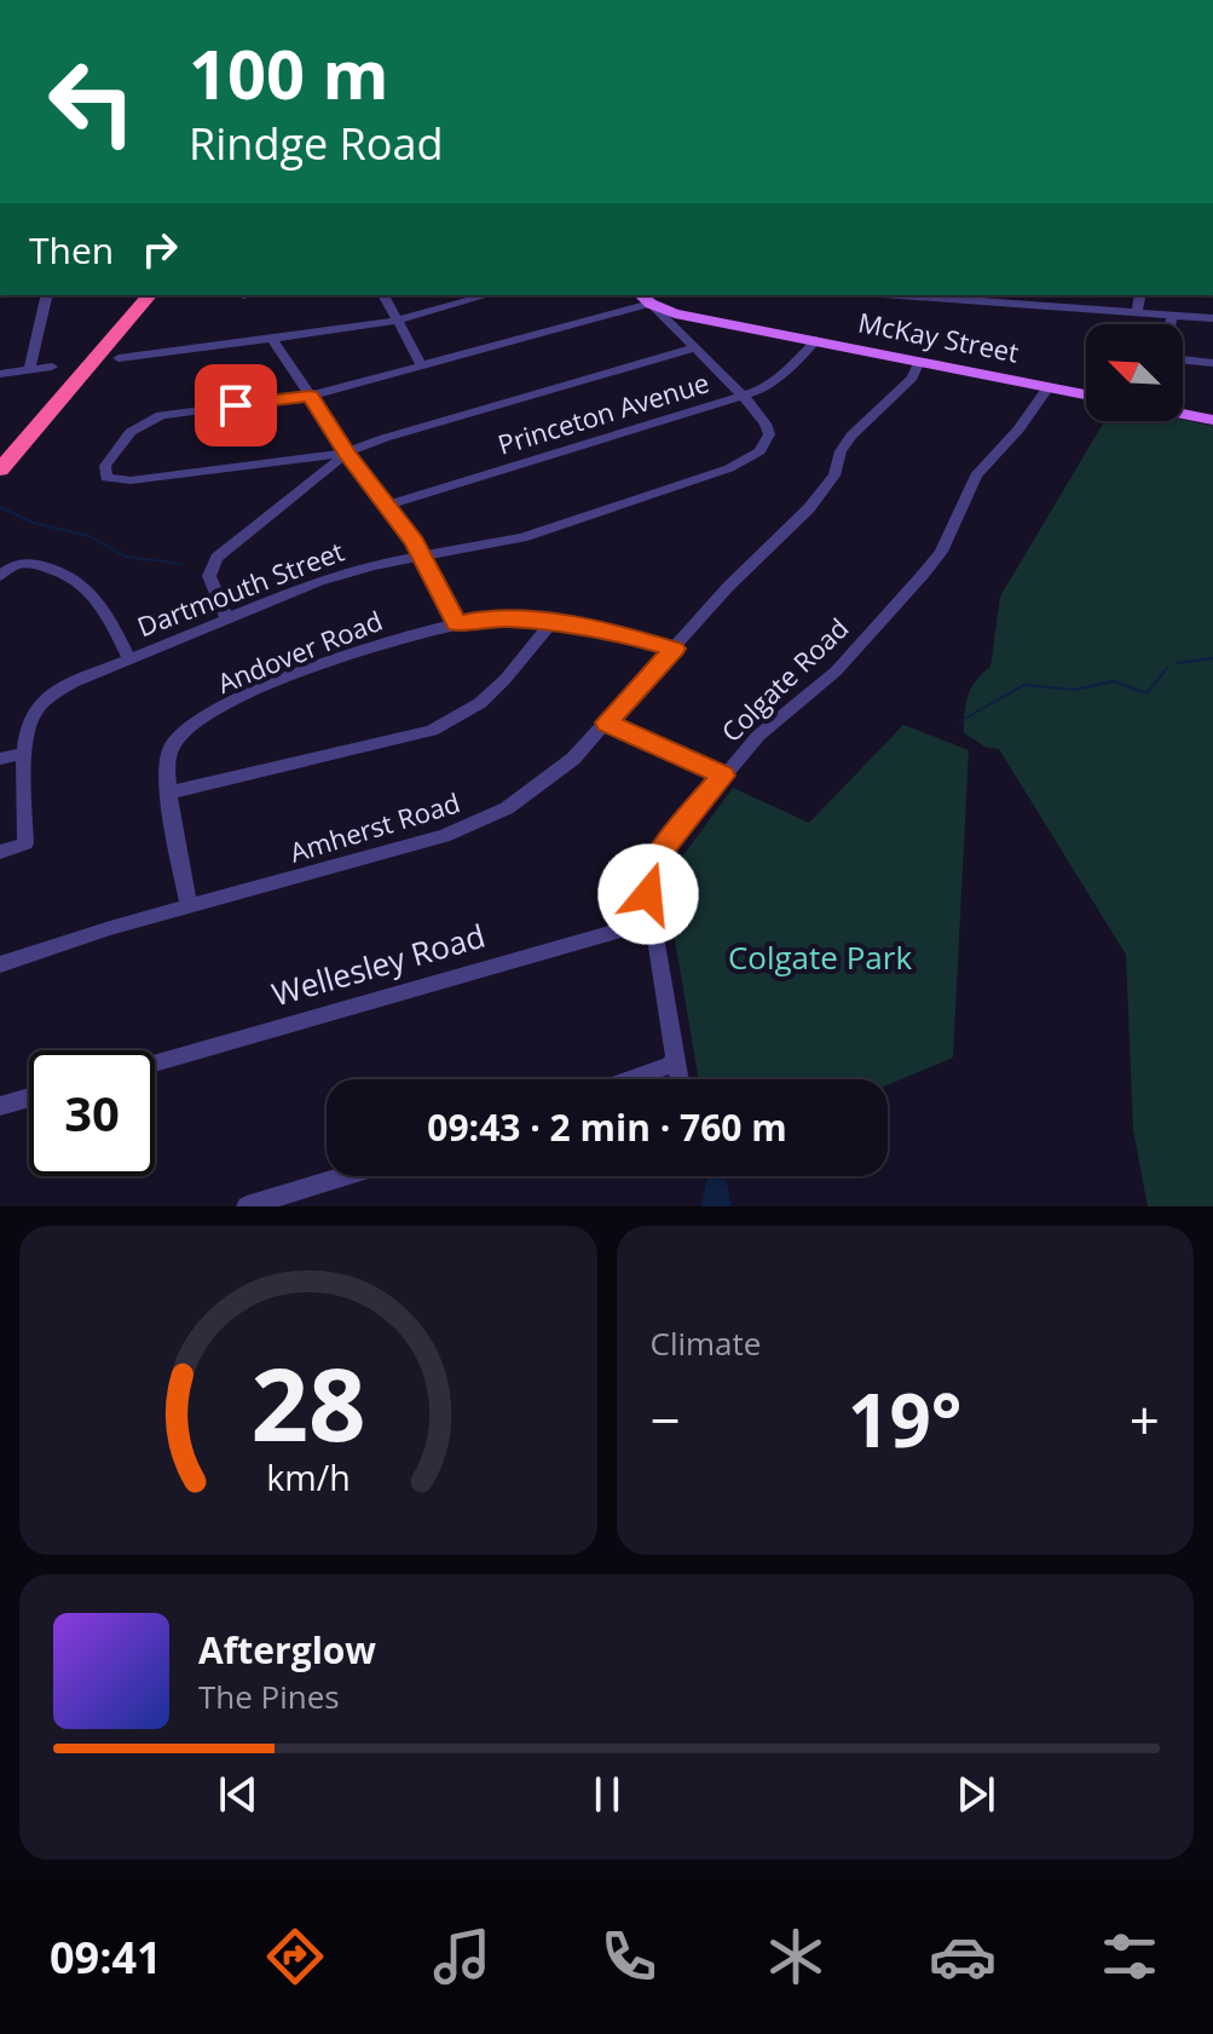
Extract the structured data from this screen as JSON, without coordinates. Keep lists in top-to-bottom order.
{
  "streets": {
    "main road": ["McKay Street"],
    "street": [
      "Princeton Avenue",
      "Dartmouth Street",
      "Andover Road",
      "Colgate Road",
      "Amherst Road",
      "Wellesley Road"
    ]
  },
  "crossings": [
    ["McKay Street", "Princeton Avenue"],
    ["McKay Street", "Colgate Road"],
    ["McKay Street", "Amherst Road"],
    ["Princeton Avenue", "Dartmouth Street"],
    ["Andover Road", "Amherst Road"],
    ["Colgate Road", "Wellesley Road"]
  ],
  "parks": ["Colgate Park"],
  "north": "top left",
  "page": {
    "turn": ["100 m", "Rindge Road"],
    "then": "Then",
    "limit": "30",
    "trip": "09:43 · 2 min · 760 m",
    "tile": "Climate",
    "heat": ["−", "19°", "+"],
    "song": ["Afterglow", "The Pines"],
    "tabs": "09:41",
    "gauge": ["28", "km/h"]
  }
}
